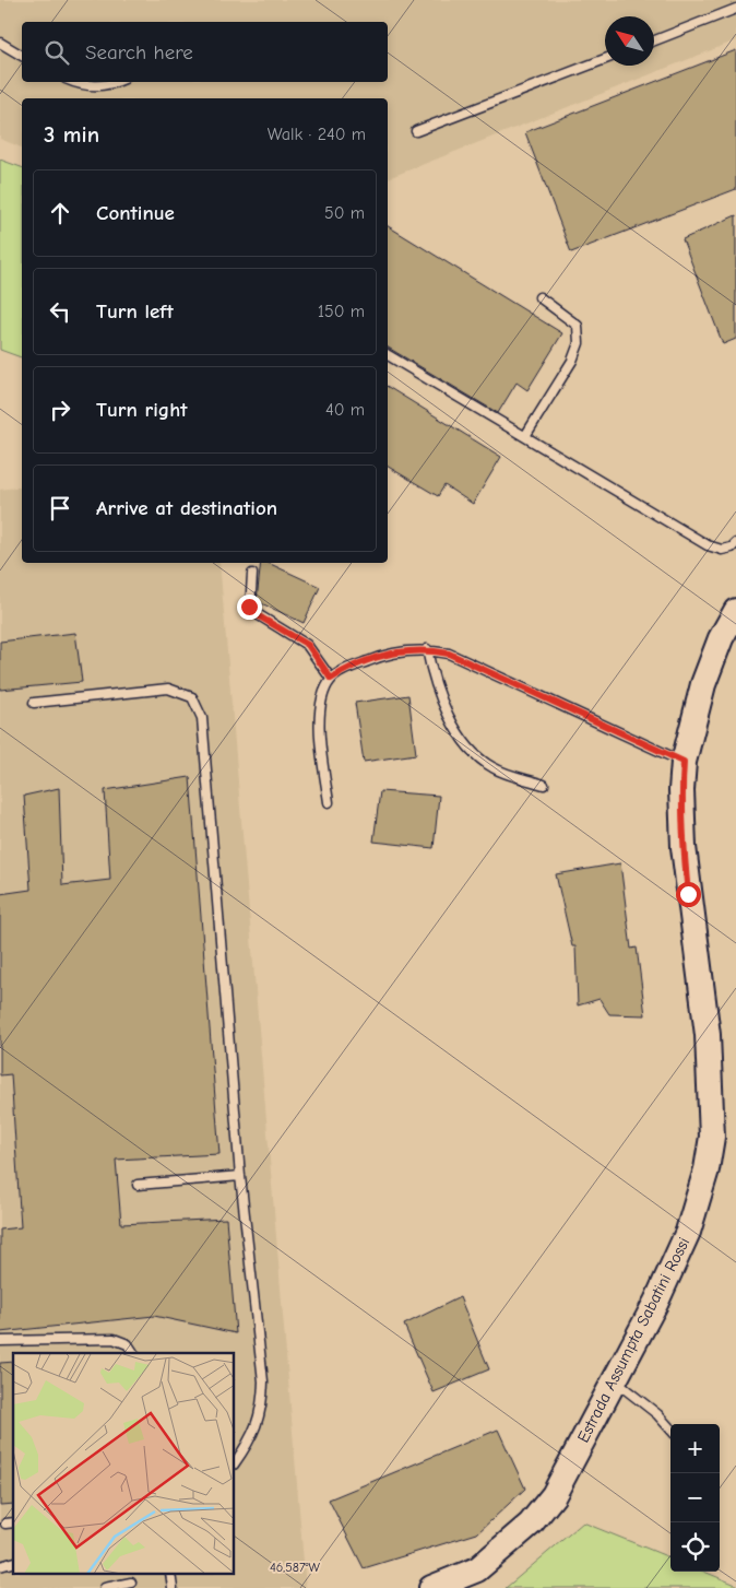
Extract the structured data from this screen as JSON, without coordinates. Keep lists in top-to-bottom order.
{
  "streets": {
    "street": ["Estrada Assumpta Sabatini Rossi"]
  },
  "north": "top left",
  "page": {
    "search": "Search here",
    "heading": ["3 min", "Walk · 240 m"],
    "list": [
      ["Continue", "50 m"],
      ["Turn left", "150 m"],
      ["Turn right", "40 m"],
      "Arrive at destination"
    ],
    "map_buttons": ["+", "−"]
  },
  "coordinates": ["46.587°W"]
}
